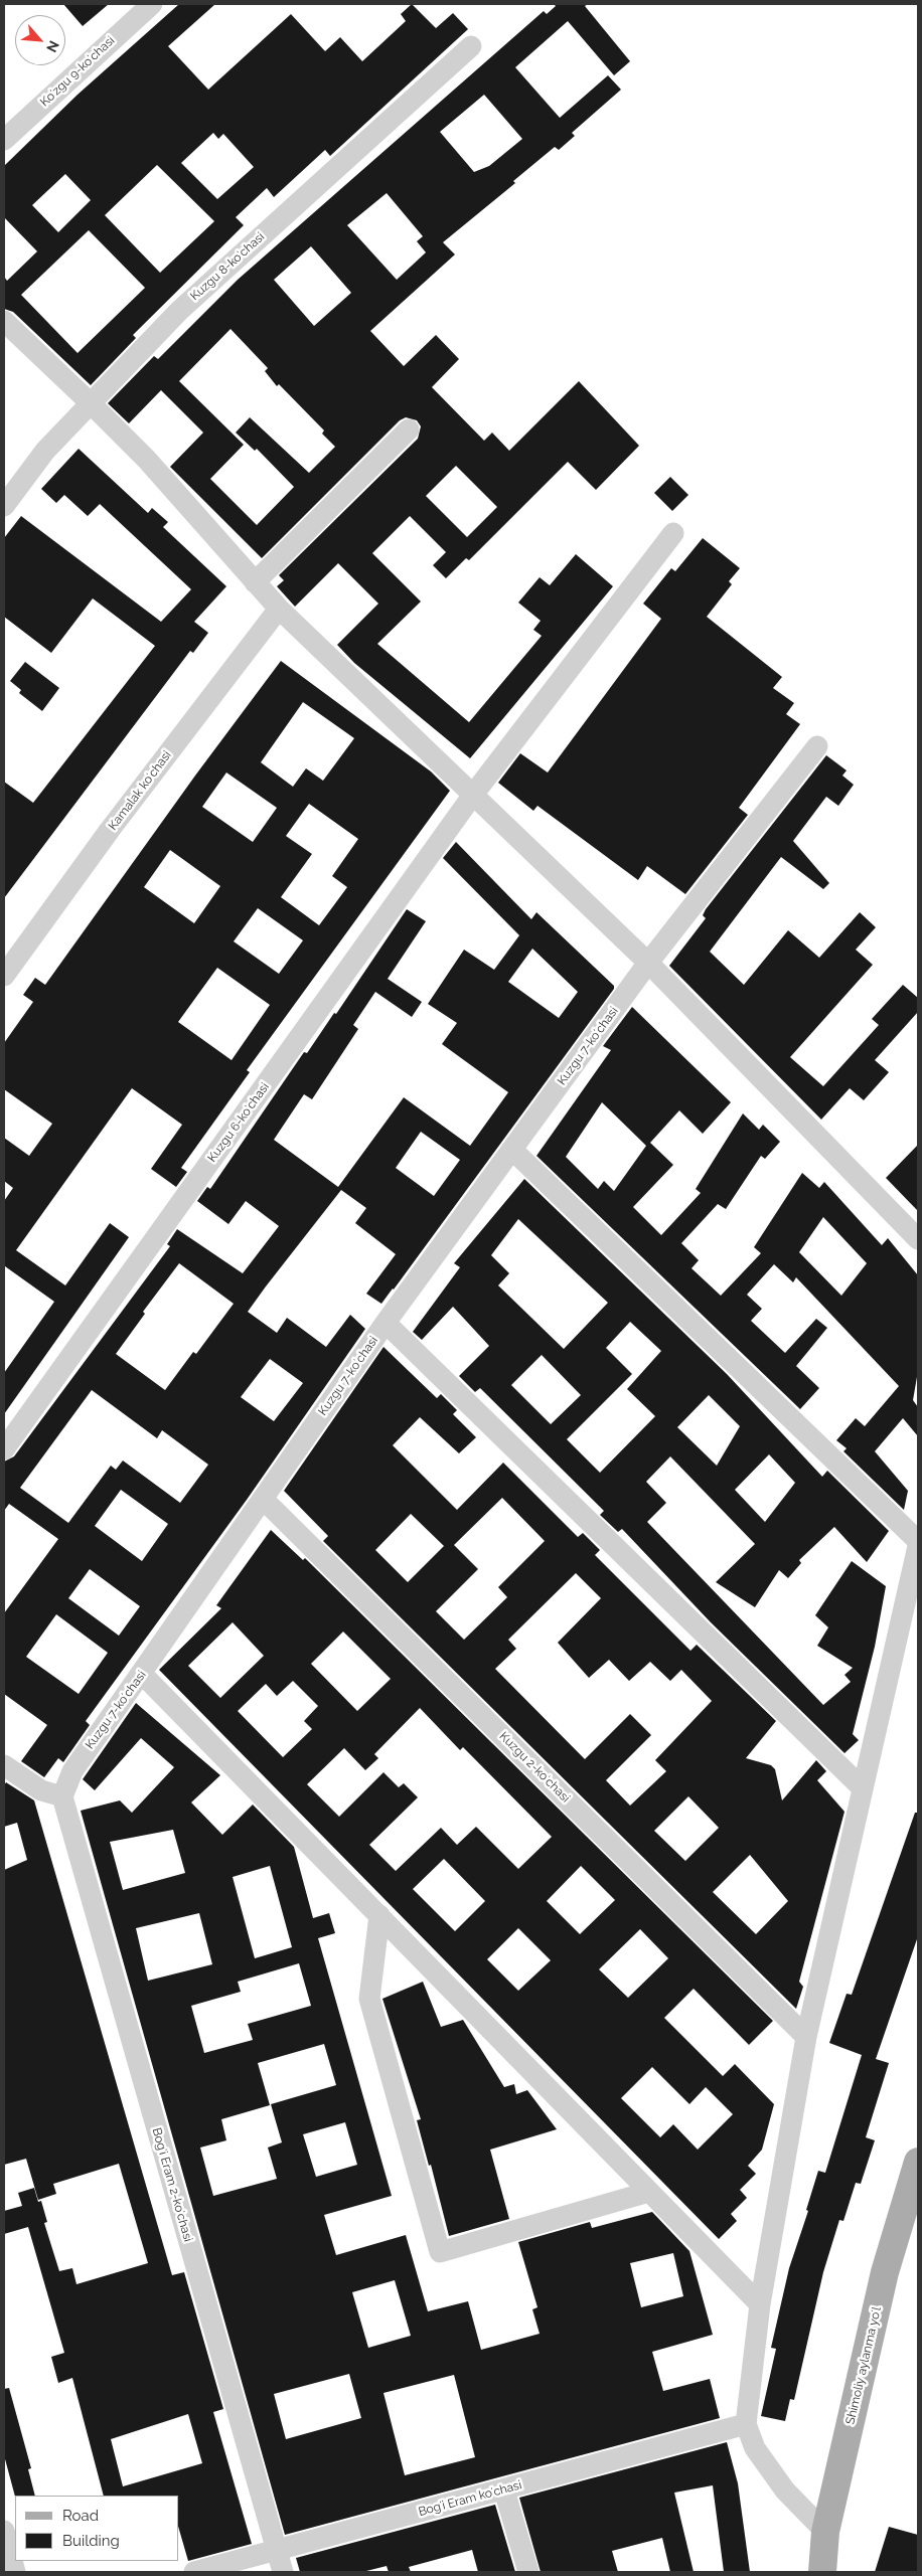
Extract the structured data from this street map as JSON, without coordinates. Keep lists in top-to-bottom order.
{
  "streets": {
    "main road": ["Shimoliy aylanma yoʻl"],
    "street": [
      "Koʻzgu 9-koʻchasi",
      "Kuzgu 8-koʻchasi",
      "Kamalak koʻchasi",
      "Kuzgu 7-koʻchasi",
      "Kuzgu 6-koʻchasi",
      "Kuzgu 2-koʻchasi",
      "Bogʻi Eram 2-koʻchasi",
      "Bogʻi Eram koʻchasi"
    ]
  },
  "crossings": [
    ["Kuzgu 7-koʻchasi", "Kuzgu 2-koʻchasi"],
    ["Kuzgu 7-koʻchasi", "Bogʻi Eram 2-koʻchasi"],
    ["Bogʻi Eram 2-koʻchasi", "Bogʻi Eram koʻchasi"]
  ],
  "legend": ["Road", "Building"],
  "north": "bottom right"
}
